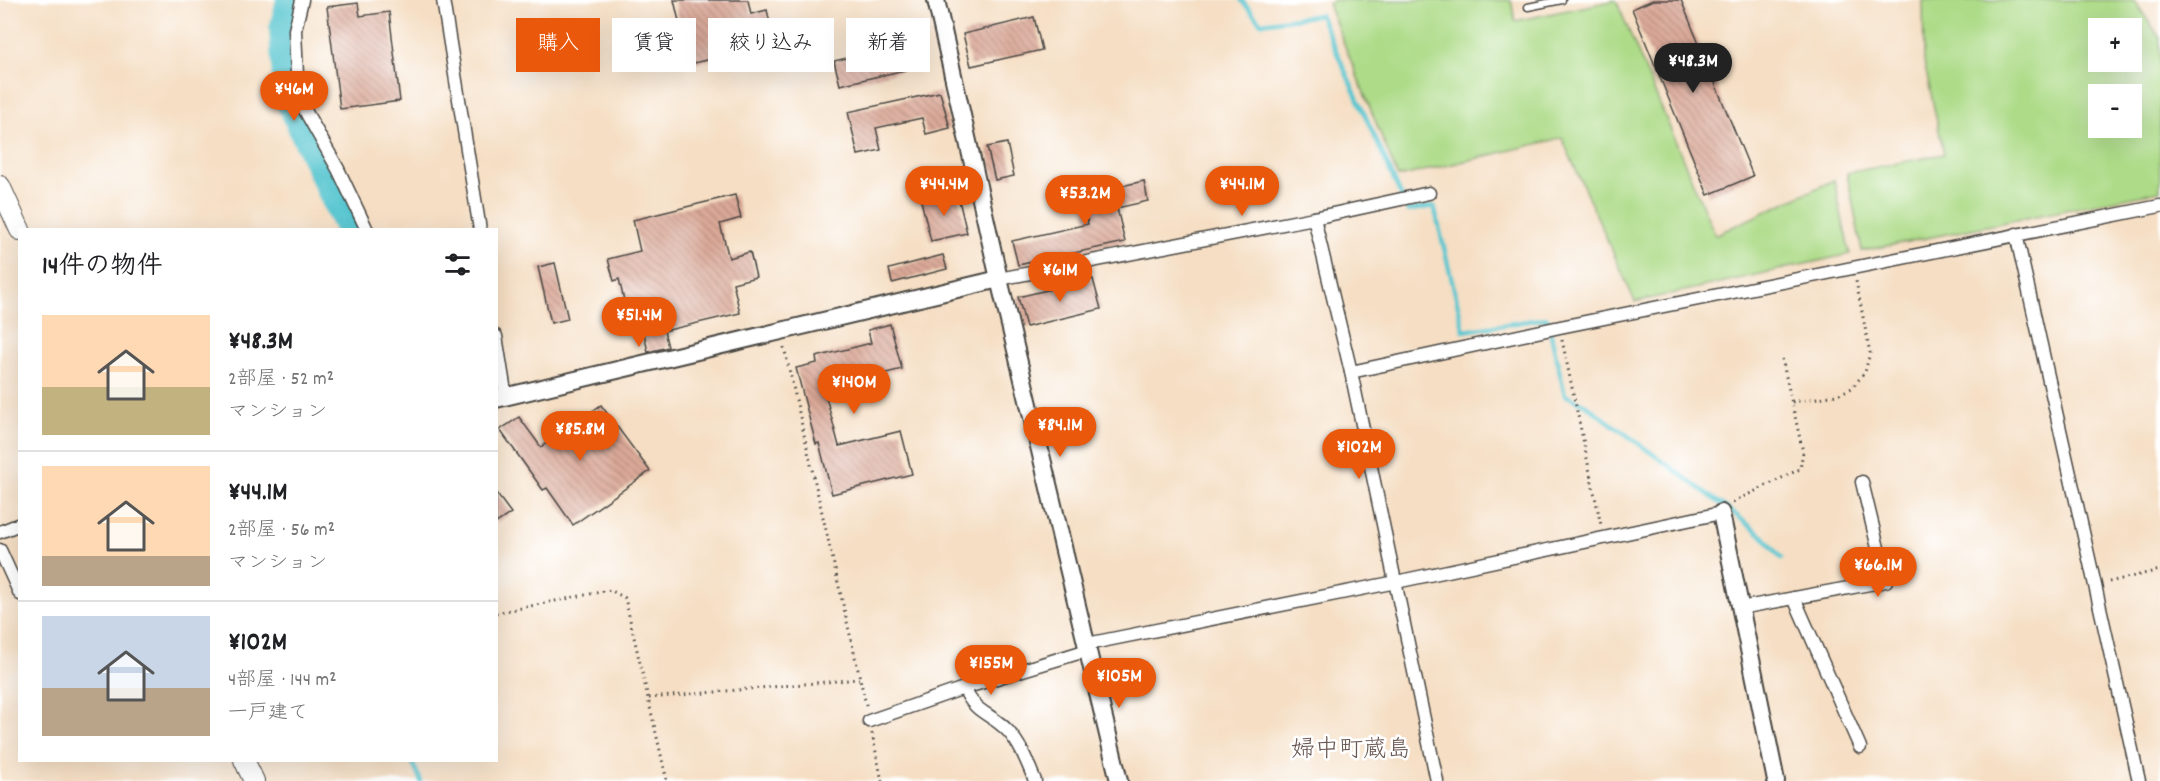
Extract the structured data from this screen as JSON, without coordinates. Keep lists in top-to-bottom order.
{
  "districts": ["婦中町蔵島"],
  "page": {
    "map_buttons": ["+", "−"],
    "chip": [
      "購入",
      "賃貸",
      "絞り込み",
      "新着"
    ],
    "price": [
      "¥48.3M",
      "¥46M",
      "¥44.4M",
      "¥44.1M",
      "¥53.2M",
      "¥61M",
      "¥51.4M",
      "¥140M",
      "¥84.1M",
      "¥85.8M",
      "¥102M",
      "¥66.1M",
      "¥155M",
      "¥105M"
    ],
    "heading": "14件の物件",
    "list": [
      {
        "name": "¥48.3M",
        "note": "2部屋 · 52 m² · マンション"
      },
      {
        "name": "¥44.1M",
        "note": "2部屋 · 56 m² · マンション"
      },
      {
        "name": "¥102M",
        "note": "4部屋 · 144 m² · 一戸建て"
      }
    ]
  }
}
